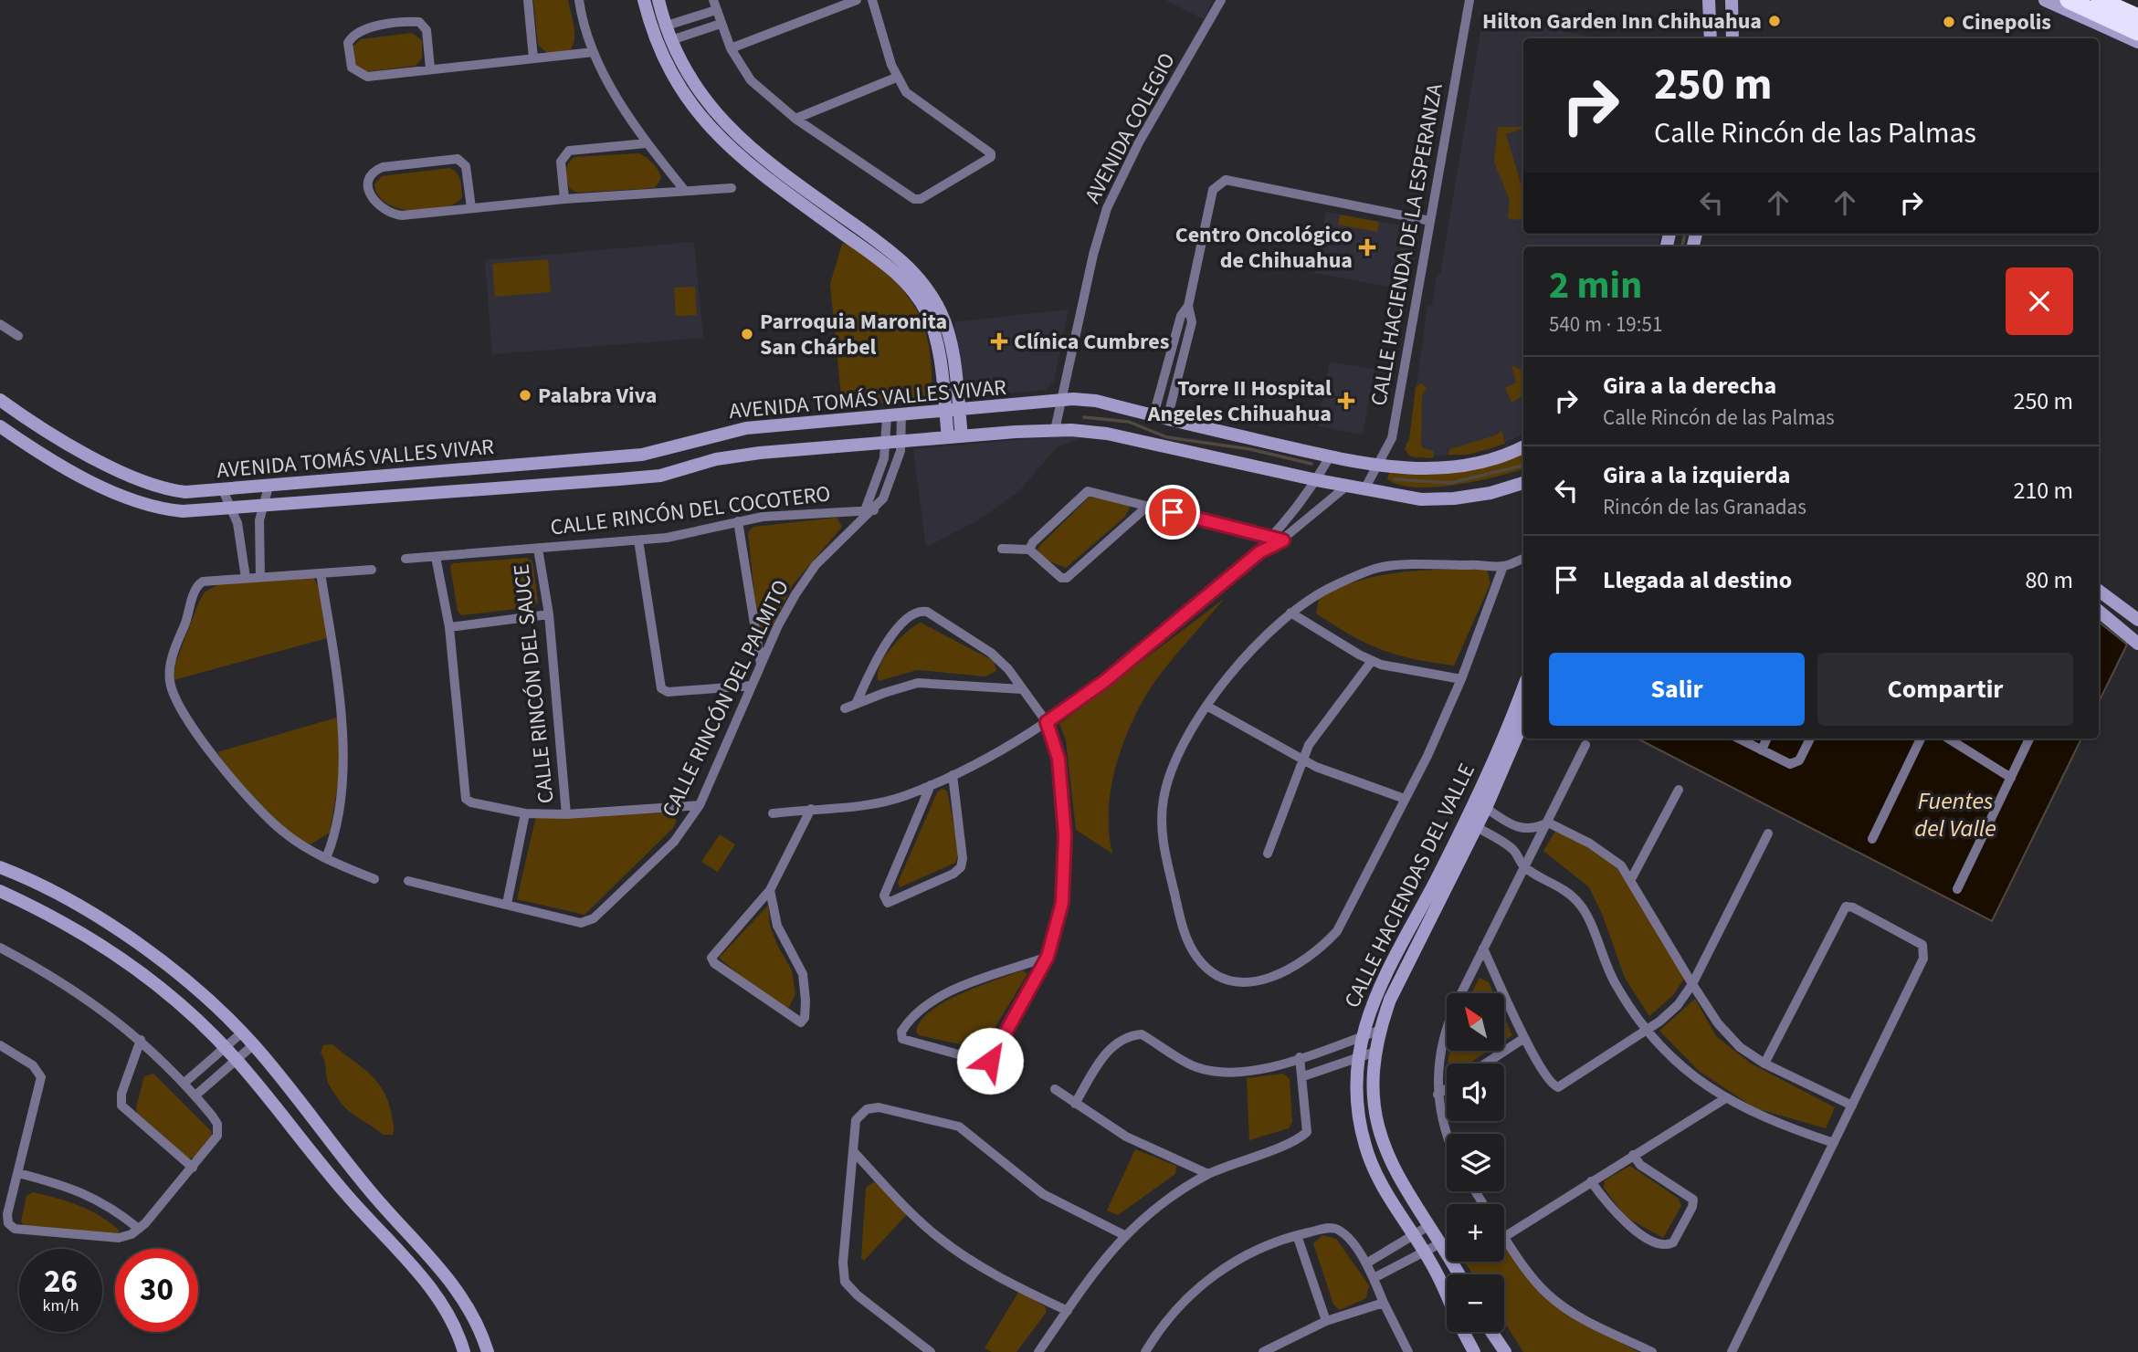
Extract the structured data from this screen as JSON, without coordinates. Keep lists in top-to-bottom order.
{
  "streets": {
    "main road": ["AVENIDA TOMÁS VALLES VIVAR", "CALLE HACIENDAS DEL VALLE"],
    "street": [
      "AVENIDA COLEGIO",
      "CALLE HACIENDA DE LA ESPERANZA",
      "CALLE RINCÓN DEL COCOTERO",
      "CALLE RINCÓN DEL SAUCE",
      "CALLE RINCÓN DEL PALMITO"
    ]
  },
  "crossings": [
    ["AVENIDA COLEGIO", "AVENIDA TOMÁS VALLES VIVAR"],
    ["CALLE HACIENDA DE LA ESPERANZA", "AVENIDA TOMÁS VALLES VIVAR"],
    ["AVENIDA TOMÁS VALLES VIVAR", "CALLE RINCÓN DEL PALMITO"],
    ["CALLE RINCÓN DEL COCOTERO", "CALLE RINCÓN DEL SAUCE"],
    ["CALLE RINCÓN DEL COCOTERO", "CALLE RINCÓN DEL PALMITO"]
  ],
  "water": ["Fuentes del Valle"],
  "places": {
    "other": [
      "Hilton Garden Inn Chihuahua",
      "Cinepolis",
      "Parroquia Maronita San Chárbel",
      "Palabra Viva"
    ],
    "health": ["Centro Oncológico de Chihuahua", "Clínica Cumbres", "Torre II Hospital Angeles Chihuahua"]
  },
  "north": "top left",
  "page": {
    "turn": ["250 m", "Calle Rincón de las Palmas"],
    "heading": ["2 min", "540 m · 19:51"],
    "list": [
      {
        "name": "Gira a la derecha",
        "note": "Calle Rincón de las Palmas",
        "value": "250 m"
      },
      {
        "name": "Gira a la izquierda",
        "note": "Rincón de las Granadas",
        "value": "210 m"
      },
      {
        "name": "Llegada al destino",
        "value": "80 m"
      }
    ],
    "buttons": ["Salir", "Compartir"],
    "map_buttons": ["+", "−"],
    "speed": "26 km/h",
    "limit": "30"
  }
}
